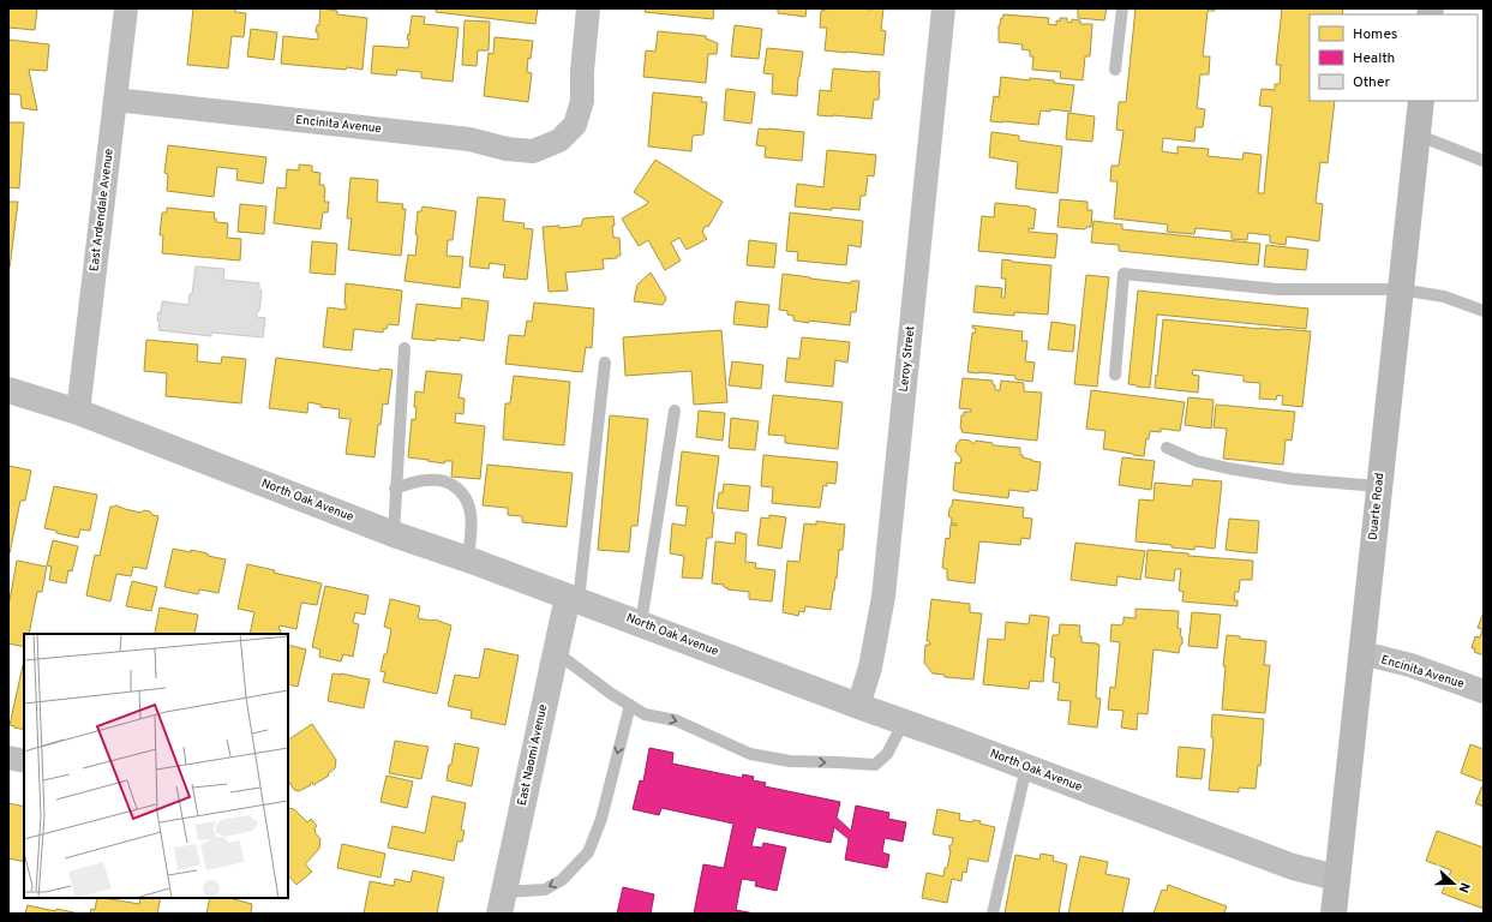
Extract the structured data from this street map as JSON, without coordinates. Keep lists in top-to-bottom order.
{
  "streets": {
    "main road": ["Duarte Road"],
    "street": [
      "Encinita Avenue",
      "East Ardendale Avenue",
      "Leroy Street",
      "North Oak Avenue",
      "East Naomi Avenue"
    ]
  },
  "crossings": [
    ["Encinita Avenue", "East Ardendale Avenue"],
    ["Encinita Avenue", "Duarte Road"],
    ["East Ardendale Avenue", "North Oak Avenue"],
    ["Leroy Street", "North Oak Avenue"],
    ["North Oak Avenue", "Duarte Road"],
    ["North Oak Avenue", "East Naomi Avenue"]
  ],
  "legend": ["Homes", "Health", "Other"],
  "north": "right"
}
